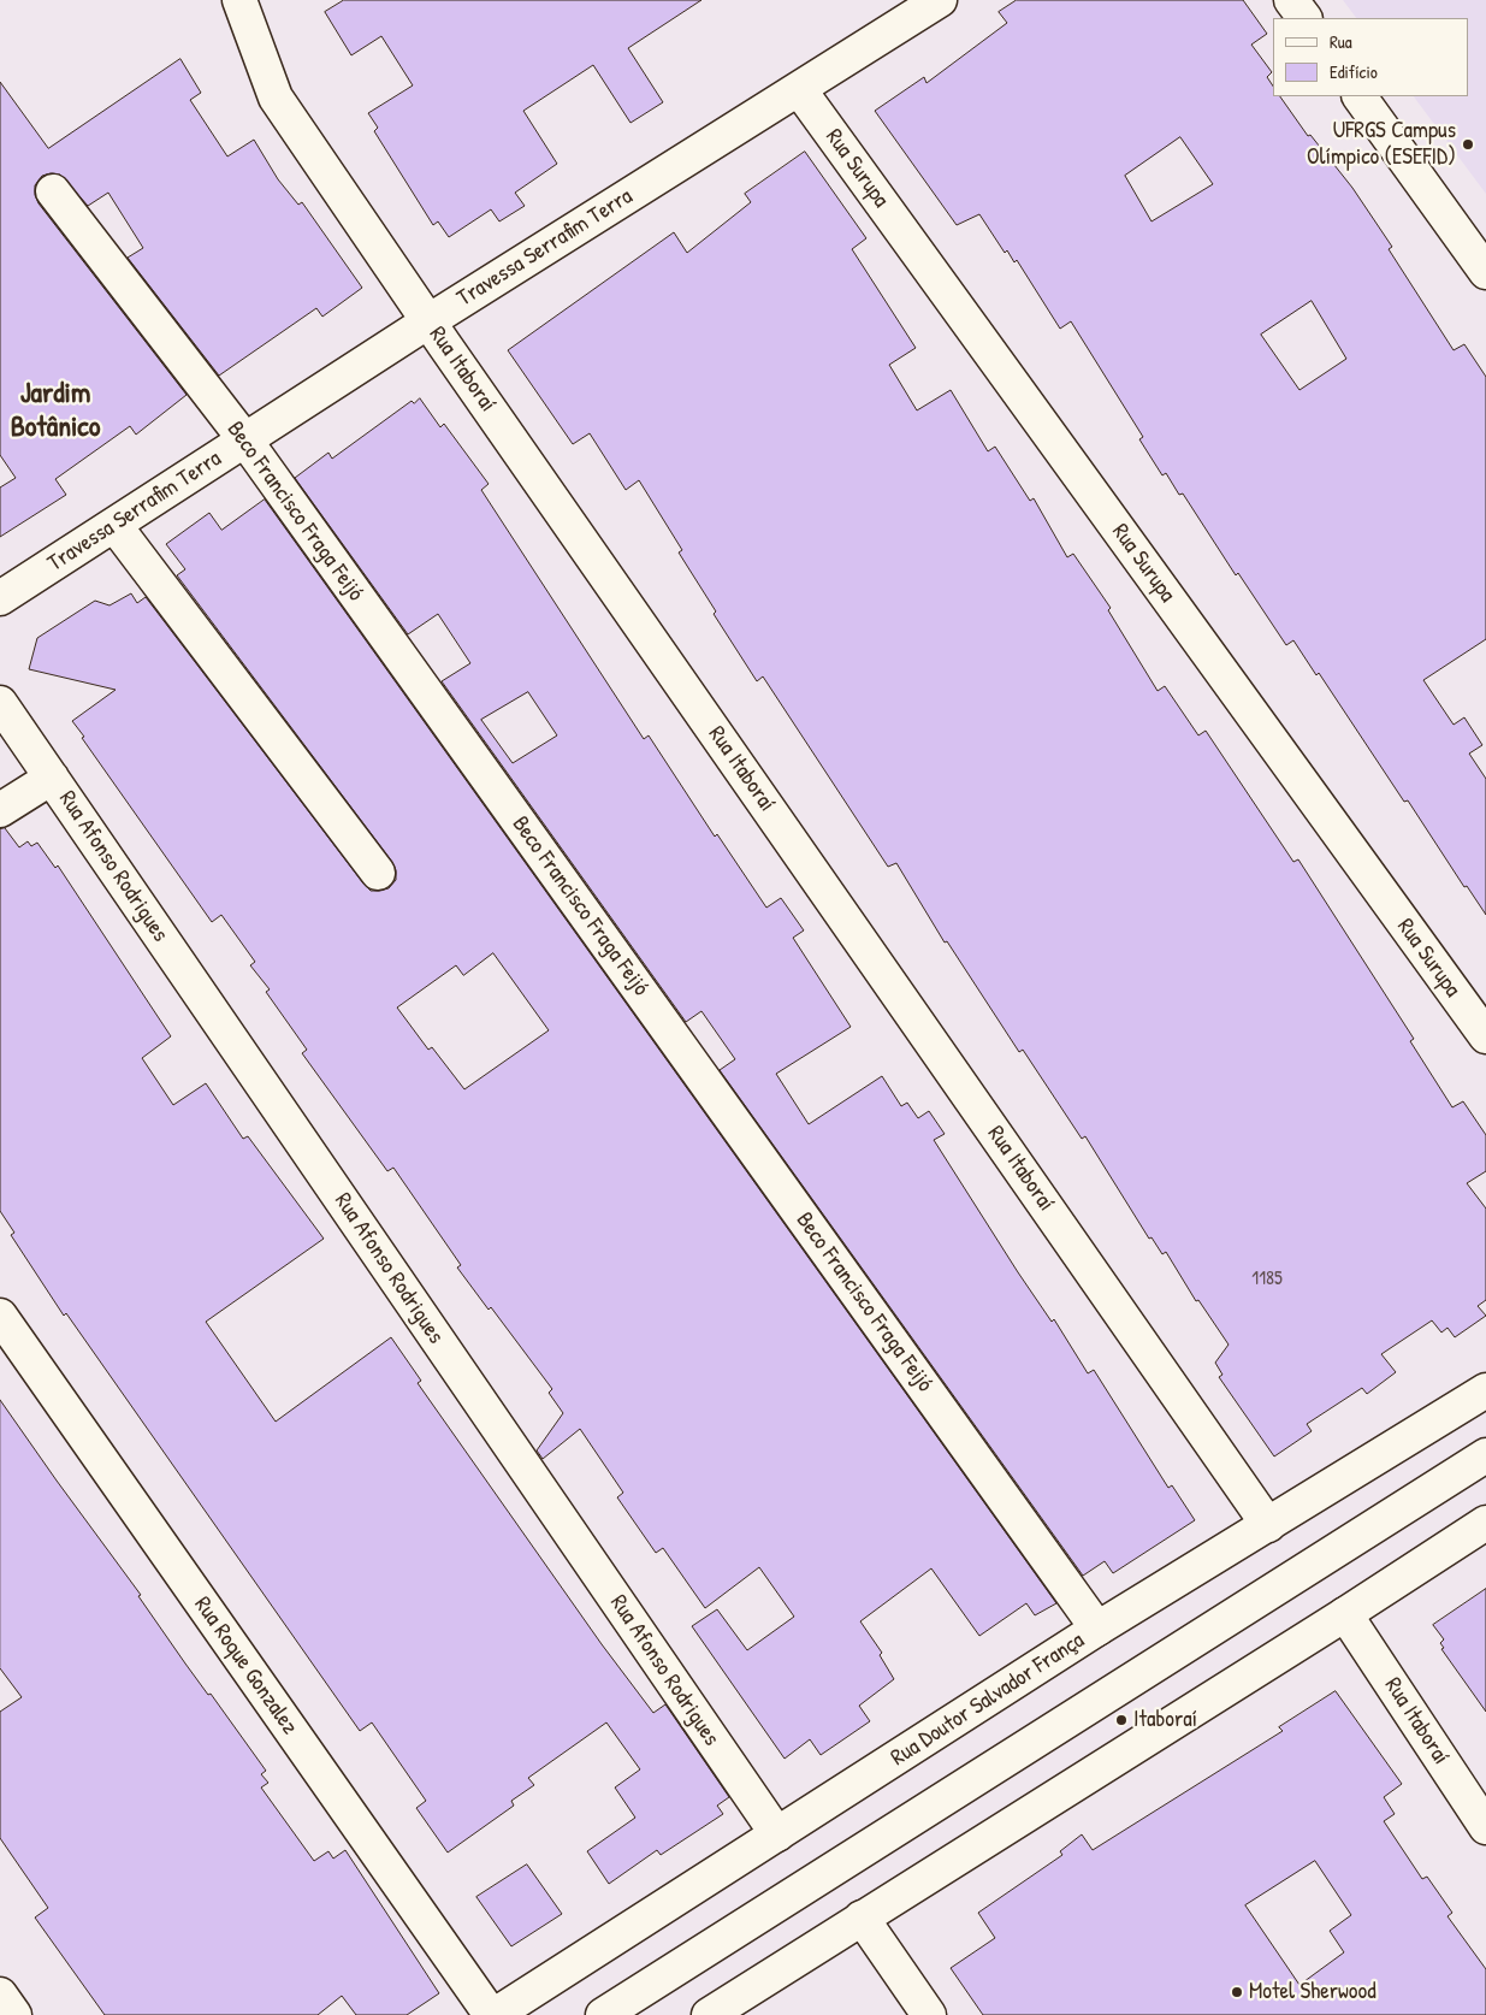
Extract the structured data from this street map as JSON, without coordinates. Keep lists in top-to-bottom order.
{
  "streets": {
    "street": [
      "Rua Surupa",
      "Travessa Serrafim Terra",
      "Rua Itaboraí",
      "Beco Francisco Fraga Feijó",
      "Rua Afonso Rodrigues",
      "Rua Roque Gonzalez",
      "Rua Doutor Salvador França"
    ]
  },
  "crossings": [
    ["Rua Surupa", "Travessa Serrafim Terra"],
    ["Travessa Serrafim Terra", "Rua Itaboraí"],
    ["Travessa Serrafim Terra", "Beco Francisco Fraga Feijó"],
    ["Rua Itaboraí", "Rua Doutor Salvador França"],
    ["Beco Francisco Fraga Feijó", "Rua Doutor Salvador França"],
    ["Rua Afonso Rodrigues", "Rua Doutor Salvador França"],
    ["Rua Roque Gonzalez", "Rua Doutor Salvador França"]
  ],
  "districts": ["Jardim Botânico"],
  "places": ["UFRGS Campus Olímpico (ESEFID)", "Itaboraí", "Motel Sherwood"],
  "house_numbers": ["1185"],
  "legend": ["Rua", "Edifício"]
}
